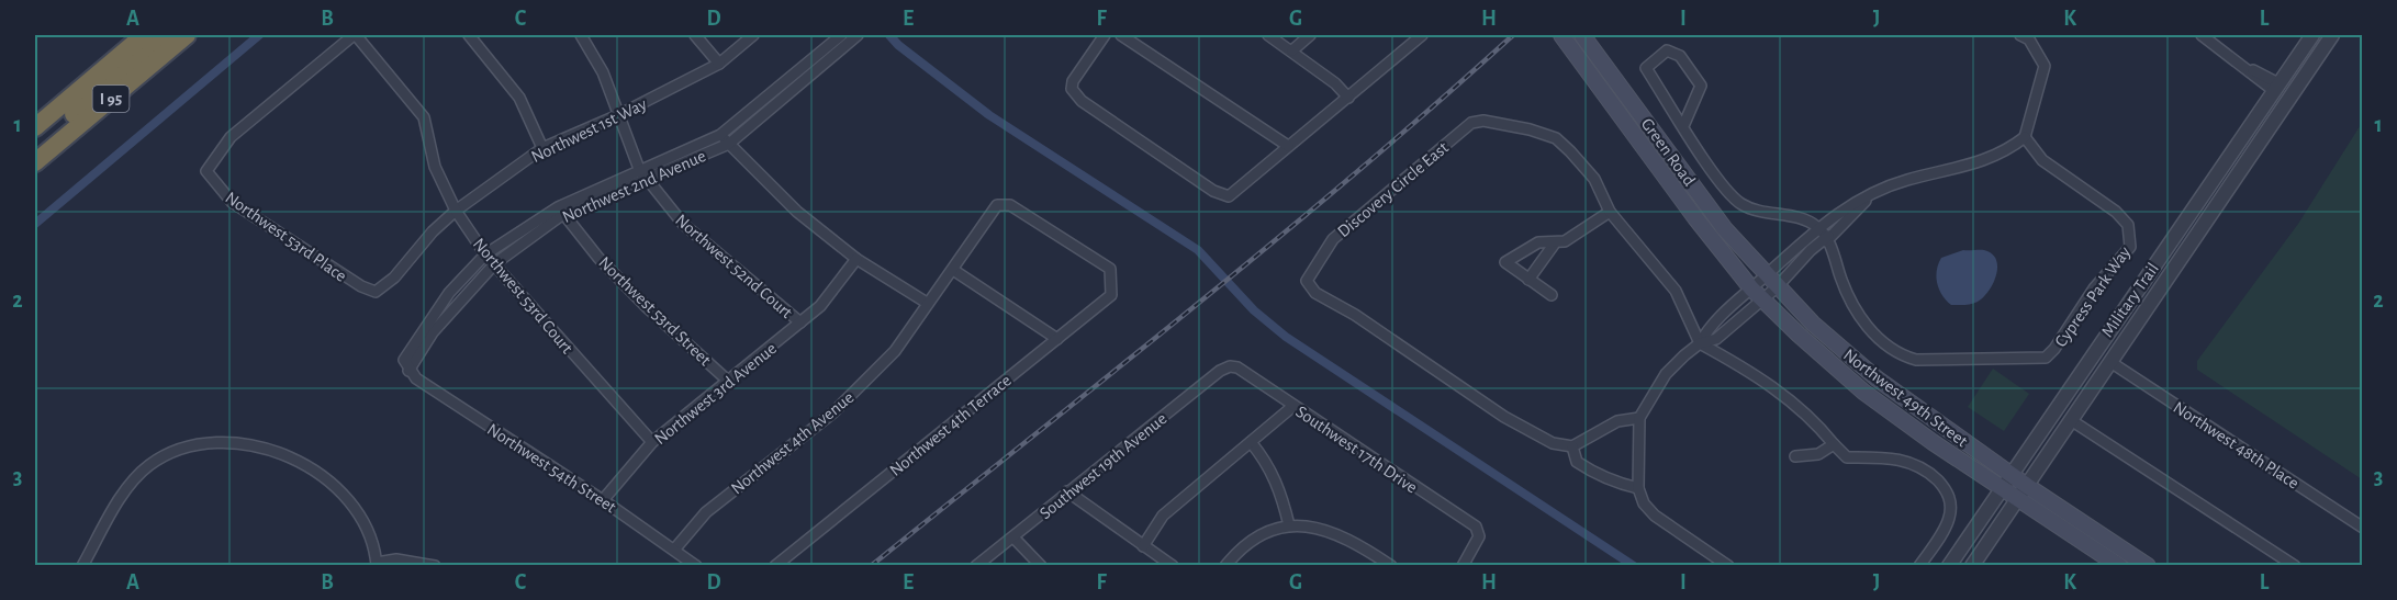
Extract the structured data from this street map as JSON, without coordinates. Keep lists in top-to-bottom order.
{
  "streets": {
    "highway": ["I 95"],
    "main road": ["Green Road", "Northwest 49th Street"],
    "street": [
      "Northwest 1st Way",
      "Northwest 2nd Avenue",
      "Discovery Circle East",
      "Northwest 53rd Place",
      "Northwest 52nd Court",
      "Northwest 53rd Court",
      "Cypress Park Way",
      "Military Trail",
      "Northwest 53rd Street",
      "Northwest 3rd Avenue",
      "Northwest 4th Terrace",
      "Northwest 4th Avenue",
      "Northwest 48th Place",
      "Southwest 17th Drive",
      "Southwest 19th Avenue",
      "Northwest 54th Street"
    ]
  },
  "crossings": [
    ["Northwest 1st Way", "Northwest 53rd Place"],
    ["Northwest 1st Way", "Northwest 52nd Court"],
    ["Northwest 1st Way", "Northwest 53rd Court"],
    ["Green Road", "Northwest 49th Street"],
    ["Northwest 2nd Avenue", "Northwest 52nd Court"],
    ["Northwest 2nd Avenue", "Northwest 53rd Court"],
    ["Northwest 2nd Avenue", "Northwest 53rd Street"],
    ["Northwest 2nd Avenue", "Northwest 54th Street"],
    ["Northwest 53rd Place", "Northwest 53rd Court"],
    ["Northwest 52nd Court", "Northwest 3rd Avenue"],
    ["Northwest 53rd Court", "Northwest 3rd Avenue"],
    ["Military Trail", "Northwest 49th Street"],
    ["Military Trail", "Northwest 48th Place"],
    ["Northwest 53rd Street", "Northwest 3rd Avenue"],
    ["Northwest 3rd Avenue", "Northwest 54th Street"],
    ["Northwest 4th Terrace", "Northwest 4th Avenue"],
    ["Northwest 4th Avenue", "Northwest 54th Street"],
    ["Southwest 17th Drive", "Southwest 19th Avenue"]
  ],
  "grid": {
    "columns": [
      "A",
      "B",
      "C",
      "D",
      "E",
      "F",
      "G",
      "H",
      "I",
      "J",
      "K",
      "L"
    ],
    "rows": ["1", "2", "3"]
  }
}
